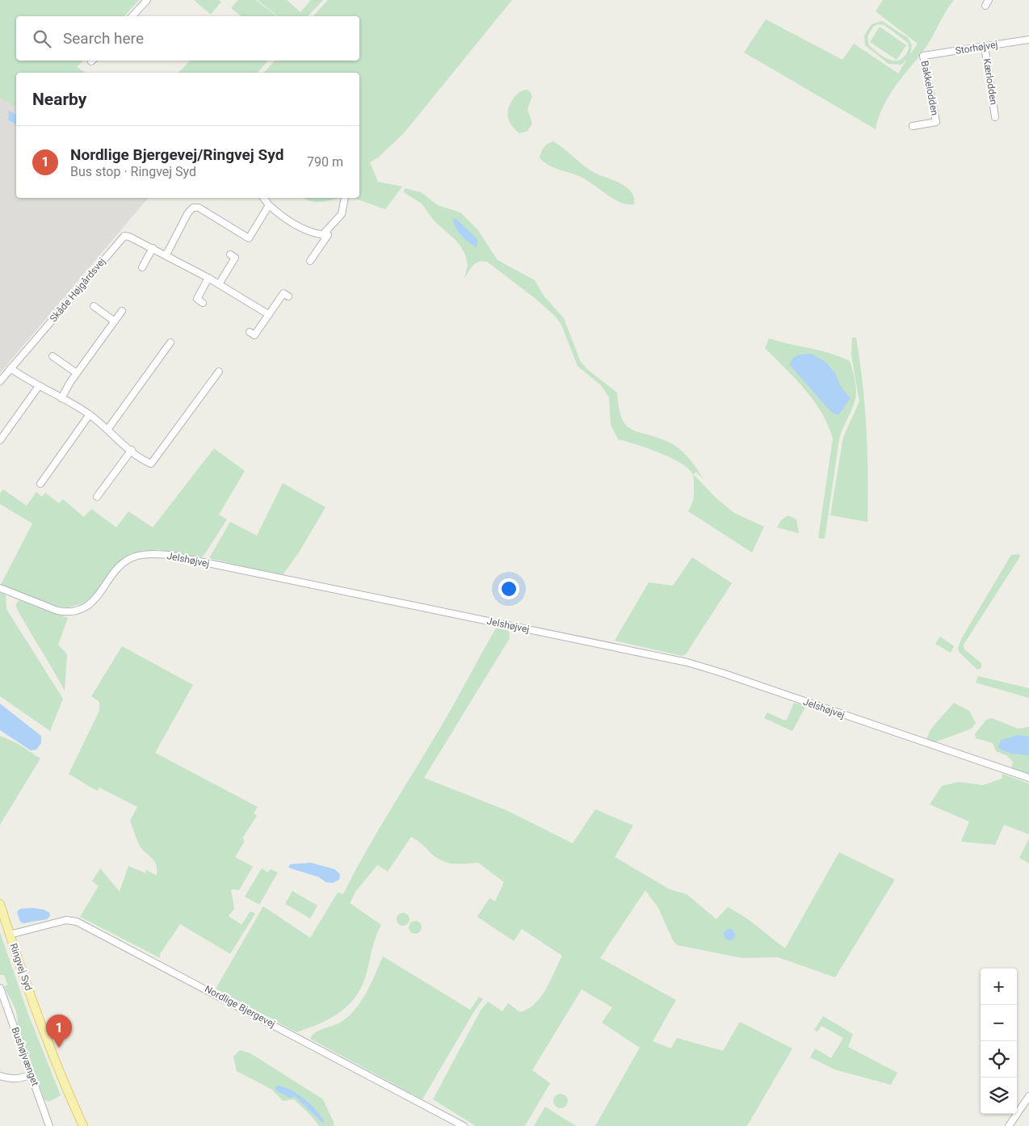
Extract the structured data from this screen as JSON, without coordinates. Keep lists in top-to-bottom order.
{
  "streets": {
    "main road": ["Ringvej Syd"],
    "street": [
      "Storhøjvej",
      "Kærlodden",
      "Bakkelodden",
      "Skåde Højgårdsvej",
      "Jelshøjvej",
      "Nordlige Bjergevej",
      "Bushøjvænget"
    ]
  },
  "crossings": [
    ["Storhøjvej", "Kærlodden"],
    ["Storhøjvej", "Bakkelodden"],
    ["Ringvej Syd", "Nordlige Bjergevej"]
  ],
  "page": {
    "search": "Search here",
    "heading": "Nearby",
    "list": [
      {
        "mark": "1",
        "name": "Nordlige Bjergevej/Ringvej Syd",
        "note": "Bus stop · Ringvej Syd",
        "value": "790 m"
      }
    ],
    "map_buttons": ["+", "−"],
    "pins": "1"
  }
}
